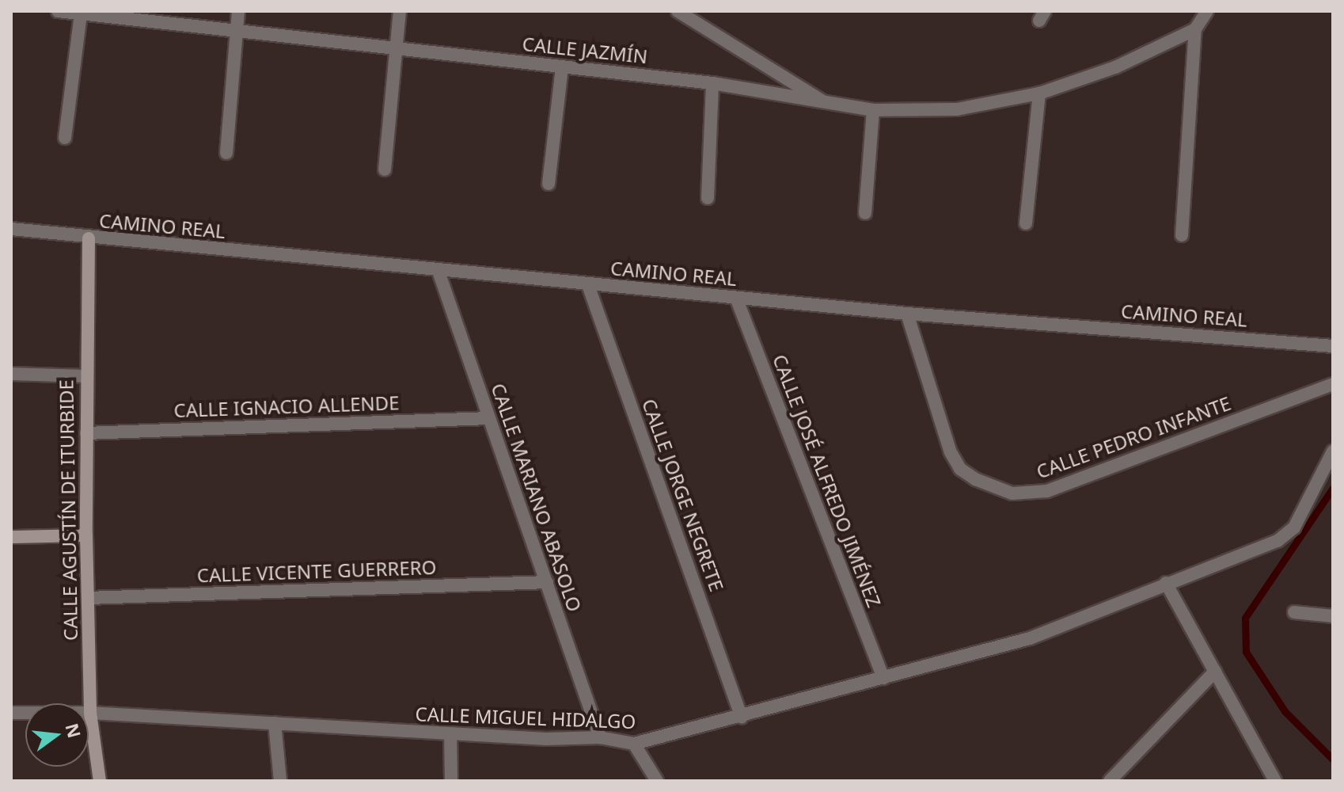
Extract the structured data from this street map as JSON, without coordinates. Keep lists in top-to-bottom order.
{
  "streets": {
    "street": [
      "CALLE JAZMÍN",
      "CAMINO REAL",
      "CALLE IGNACIO ALLENDE",
      "CALLE PEDRO INFANTE",
      "CALLE JOSÉ ALFREDO JIMÉNEZ",
      "CALLE JORGE NEGRETE",
      "CALLE MARIANO ABASOLO",
      "CALLE AGUSTÍN DE ITURBIDE",
      "CALLE VICENTE GUERRERO",
      "CALLE MIGUEL HIDALGO"
    ]
  },
  "crossings": [
    ["CAMINO REAL", "CALLE PEDRO INFANTE"],
    ["CAMINO REAL", "CALLE JOSÉ ALFREDO JIMÉNEZ"],
    ["CAMINO REAL", "CALLE JORGE NEGRETE"],
    ["CAMINO REAL", "CALLE MARIANO ABASOLO"],
    ["CAMINO REAL", "CALLE AGUSTÍN DE ITURBIDE"],
    ["CALLE IGNACIO ALLENDE", "CALLE MARIANO ABASOLO"],
    ["CALLE IGNACIO ALLENDE", "CALLE AGUSTÍN DE ITURBIDE"],
    ["CALLE JOSÉ ALFREDO JIMÉNEZ", "CALLE MIGUEL HIDALGO"],
    ["CALLE JORGE NEGRETE", "CALLE MIGUEL HIDALGO"],
    ["CALLE MARIANO ABASOLO", "CALLE VICENTE GUERRERO"],
    ["CALLE MARIANO ABASOLO", "CALLE MIGUEL HIDALGO"],
    ["CALLE AGUSTÍN DE ITURBIDE", "CALLE VICENTE GUERRERO"],
    ["CALLE AGUSTÍN DE ITURBIDE", "CALLE MIGUEL HIDALGO"]
  ],
  "north": "right"
}
